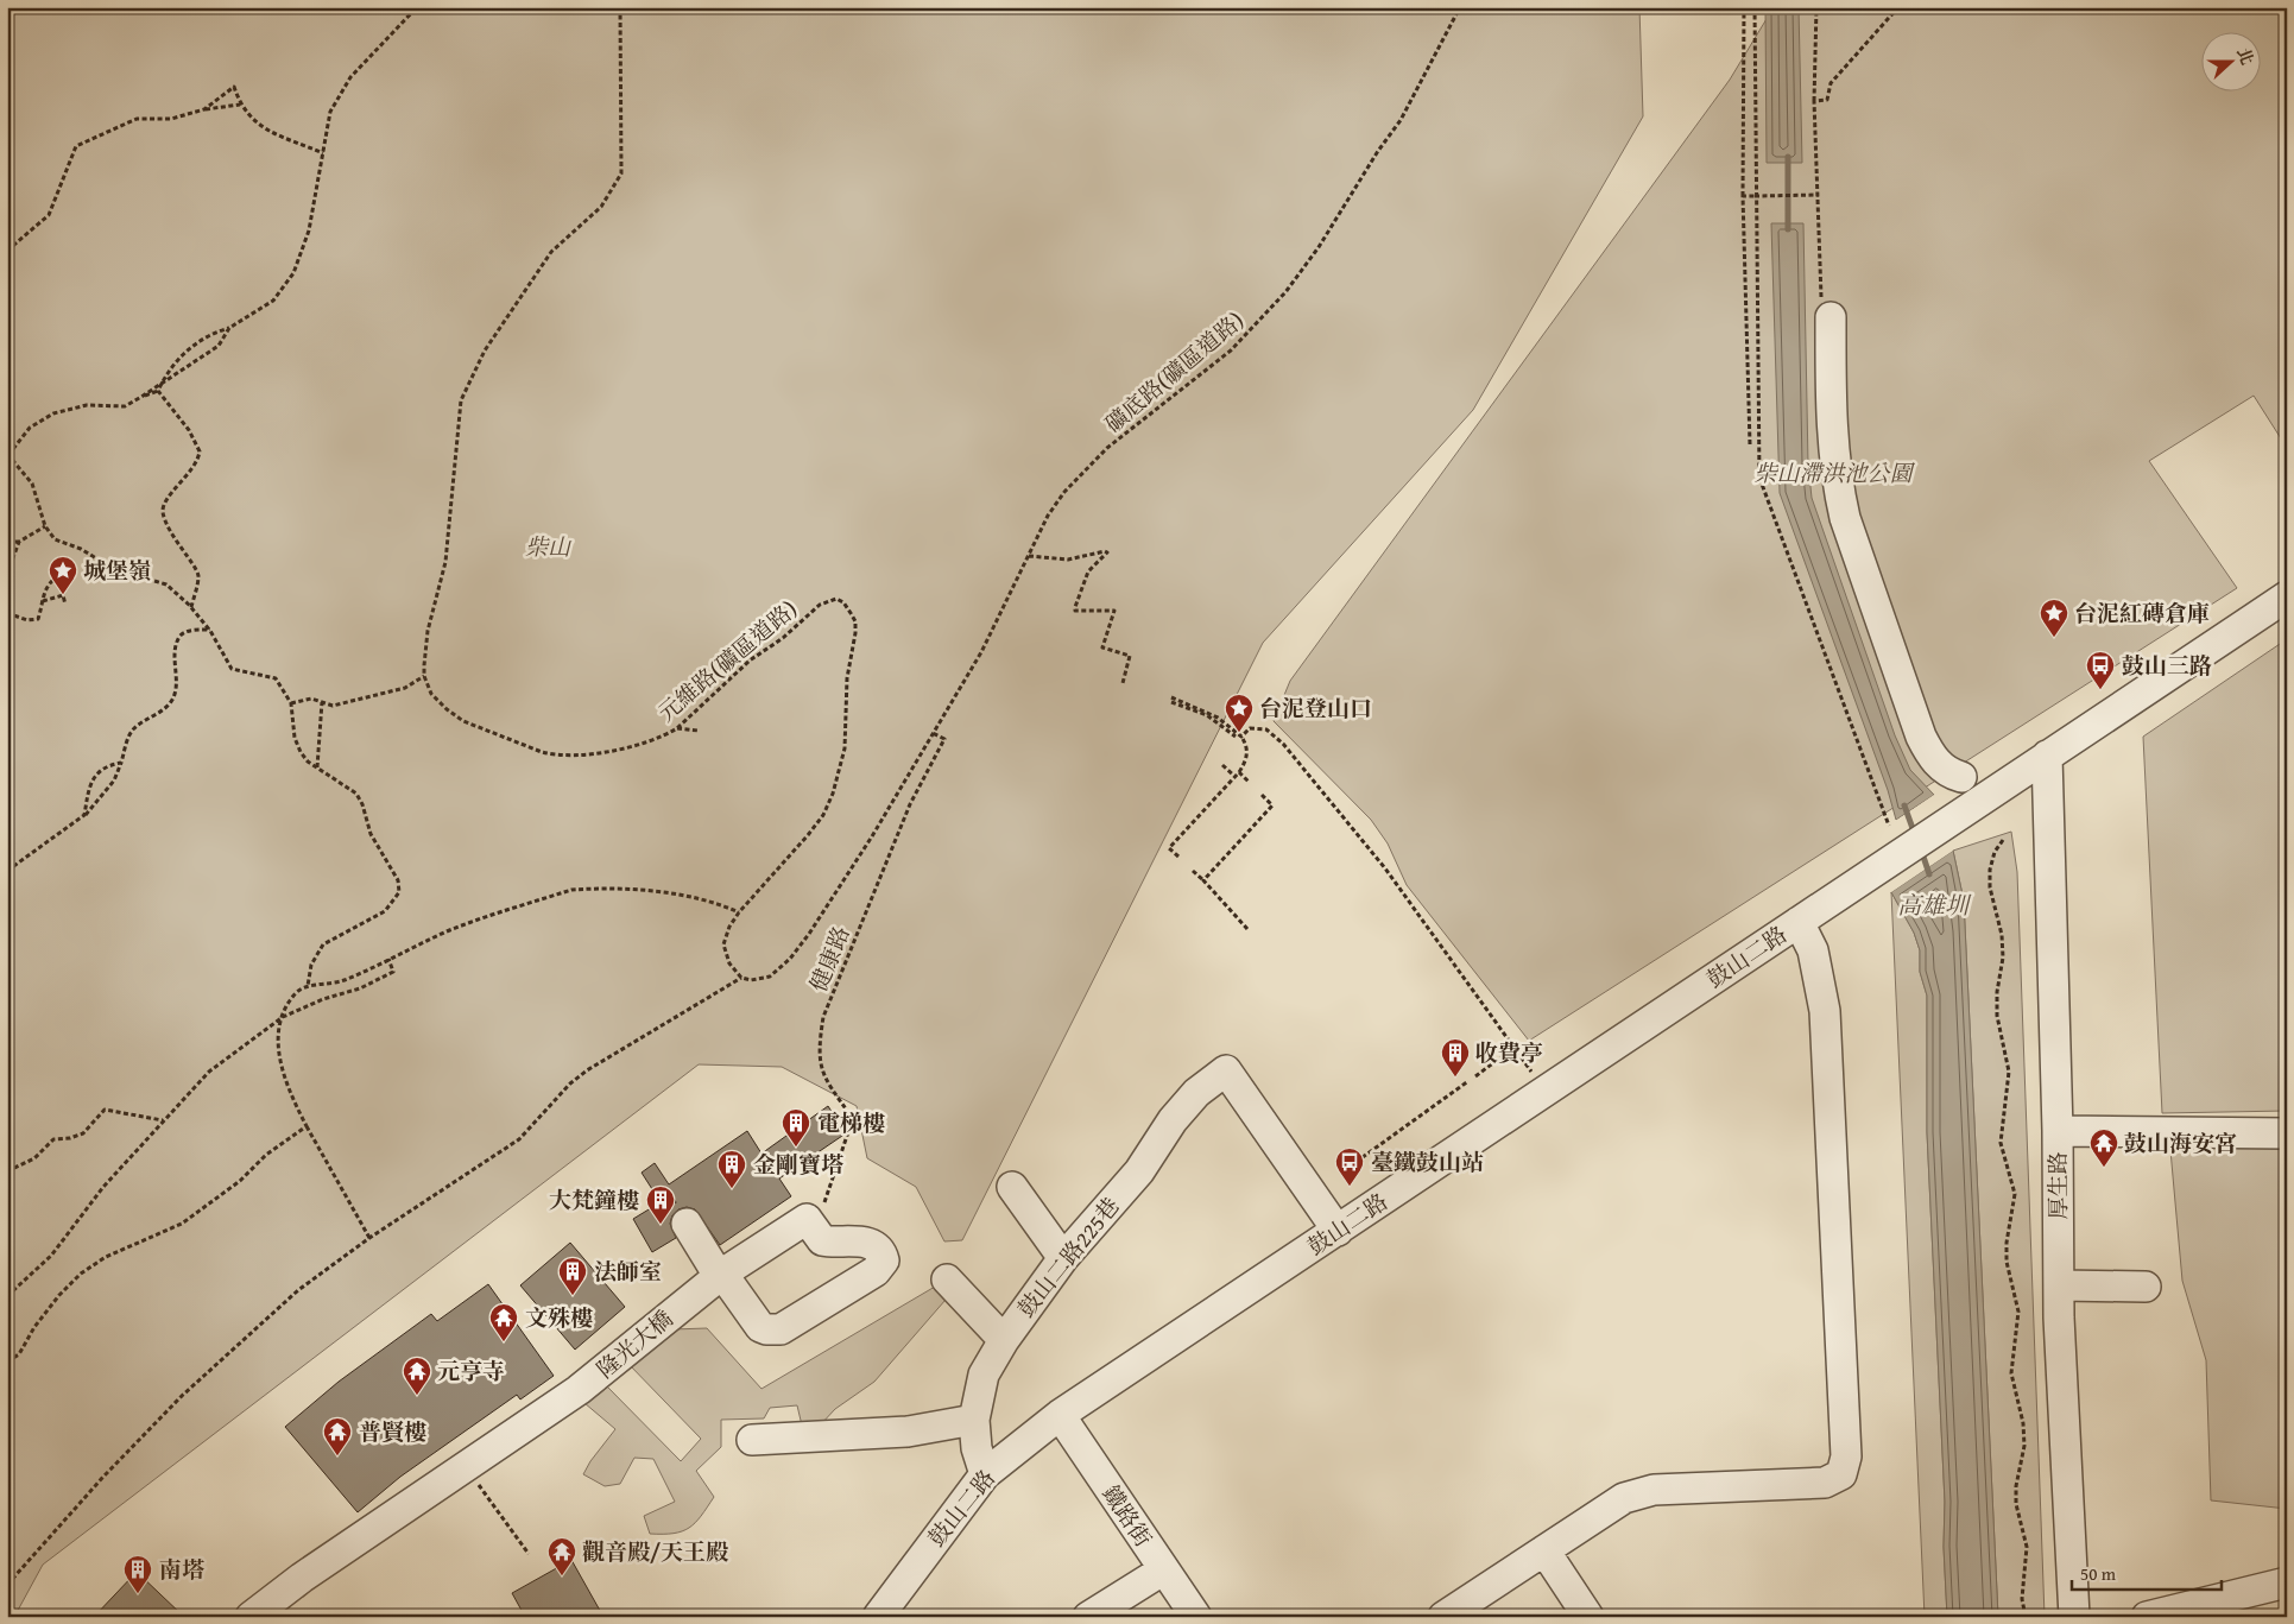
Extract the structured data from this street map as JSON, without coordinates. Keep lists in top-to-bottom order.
{
  "streets": {
    "street": [
      "鼓山二路",
      "厚生路",
      "鼓山二路225巷",
      "隆光大橋",
      "鐵路街"
    ],
    "path": ["礦底路(礦區道路)", "元維路(礦區道路)", "健康路"]
  },
  "crossings": [
    ["礦底路(礦區道路)", "健康路"],
    ["鼓山二路", "厚生路"],
    ["鼓山二路", "鼓山二路225巷"],
    ["鼓山二路", "鐵路街"],
    ["健康路", "隆光大橋"]
  ],
  "water": ["高雄圳"],
  "parks": ["柴山滯洪池公園", "柴山"],
  "places": {
    "place": ["城堡嶺", "台泥紅磚倉庫", "台泥登山口"],
    "bus stop": ["鼓山三路", "臺鐵鼓山站"],
    "building": [
      "收費亭",
      "電梯樓",
      "金剛寶塔",
      "大梵鐘樓",
      "法師室",
      "南塔"
    ],
    "temple": [
      "鼓山海安宮",
      "文殊樓",
      "元亨寺",
      "普賢樓",
      "觀音殿/天王殿"
    ]
  },
  "scale_bar": "50 m",
  "north": "right"
}
